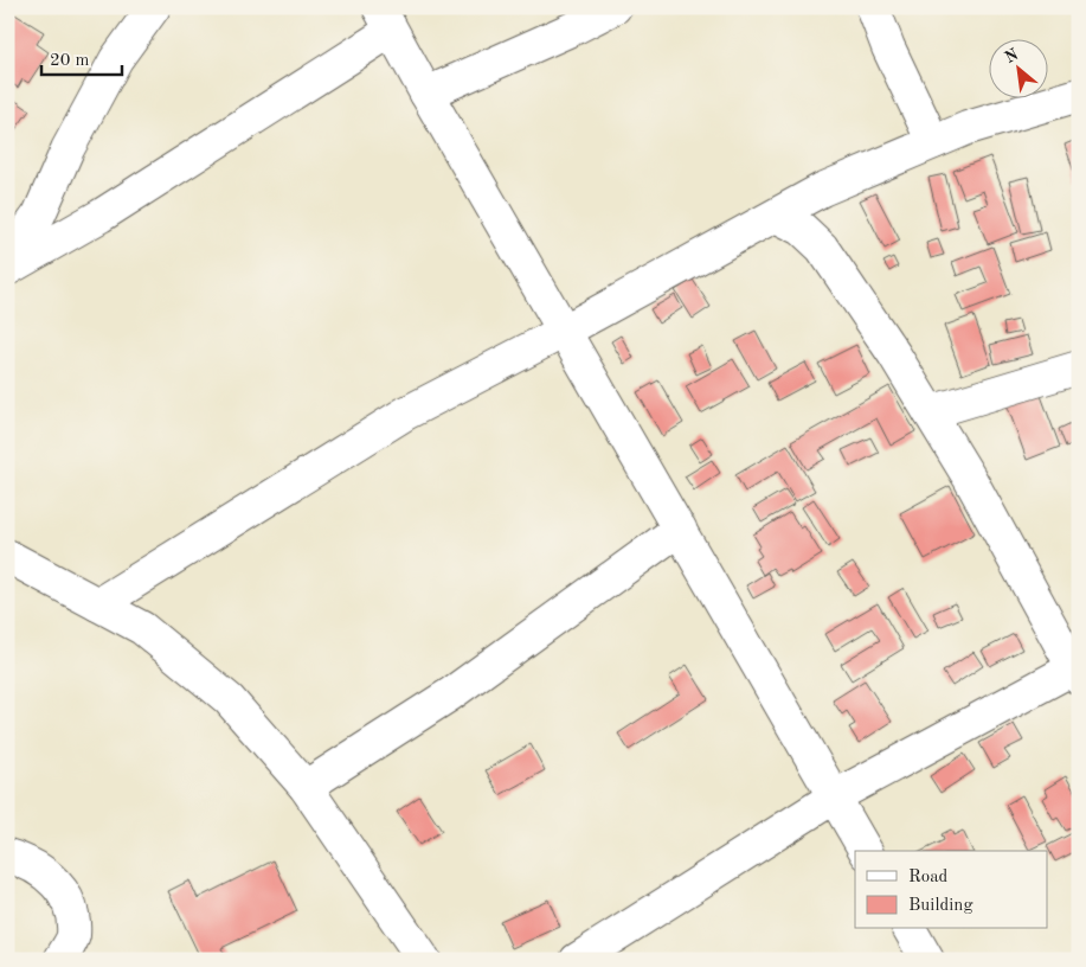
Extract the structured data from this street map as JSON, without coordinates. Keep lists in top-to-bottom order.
{
  "legend": ["Road", "Building"],
  "scale_bar": "20 m",
  "north": "top left"
}
